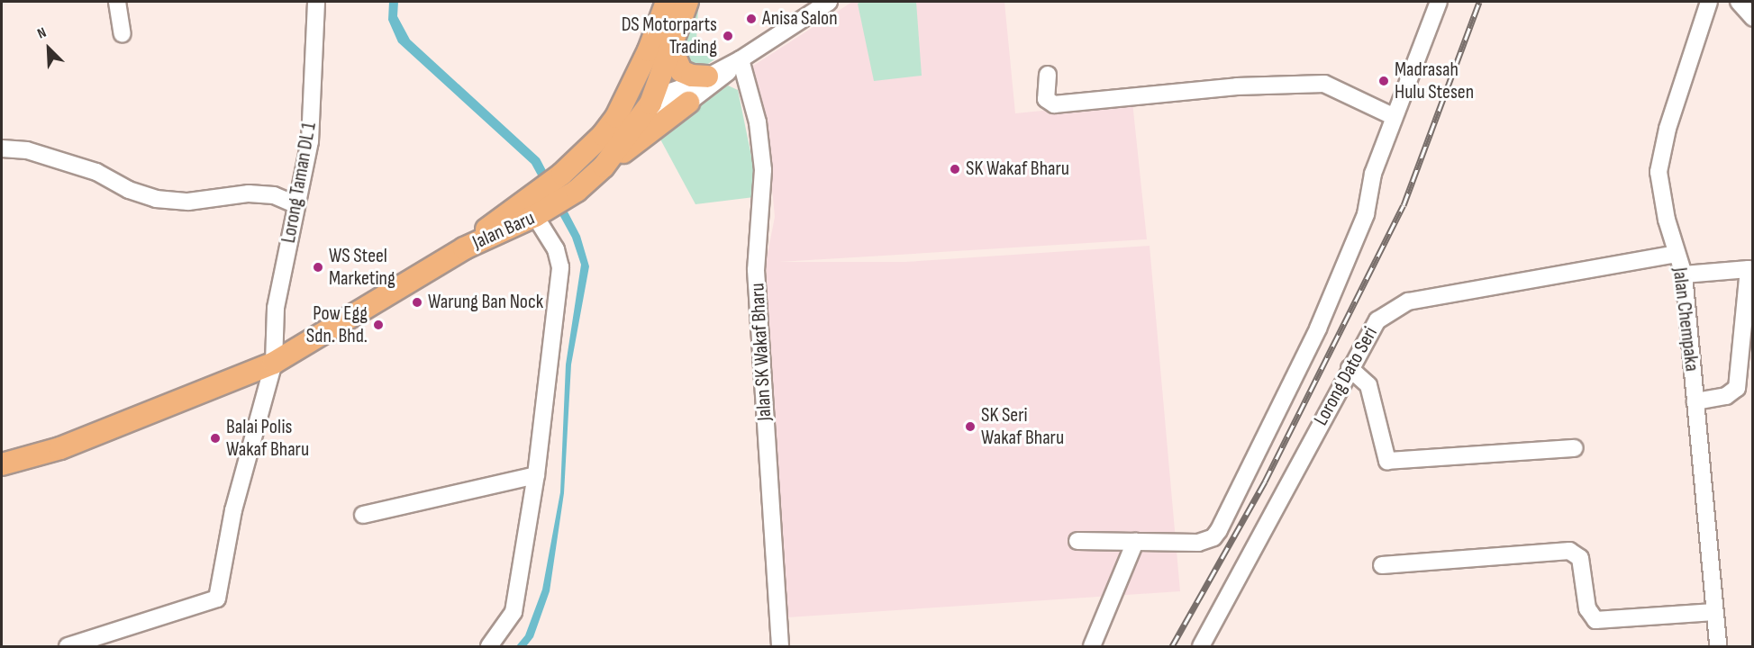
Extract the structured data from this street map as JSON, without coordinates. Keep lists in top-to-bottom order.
{
  "streets": {
    "main road": ["Jalan Baru"],
    "street": [
      "Lorong Taman DL 1",
      "Jalan Chempaka",
      "Jalan SK Wakaf Bharu",
      "Lorong Dato Seri"
    ]
  },
  "crossings": [
    ["Jalan Chempaka", "Lorong Dato Seri"]
  ],
  "places": [
    "Anisa Salon",
    "DS Motorparts Trading",
    "Madrasah Hulu Stesen",
    "SK Wakaf Bharu",
    "WS Steel Marketing",
    "Warung Ban Nock",
    "Pow Egg Sdn. Bhd.",
    "SK Seri Wakaf Bharu",
    "Balai Polis Wakaf Bharu"
  ],
  "north": "top left"
}
